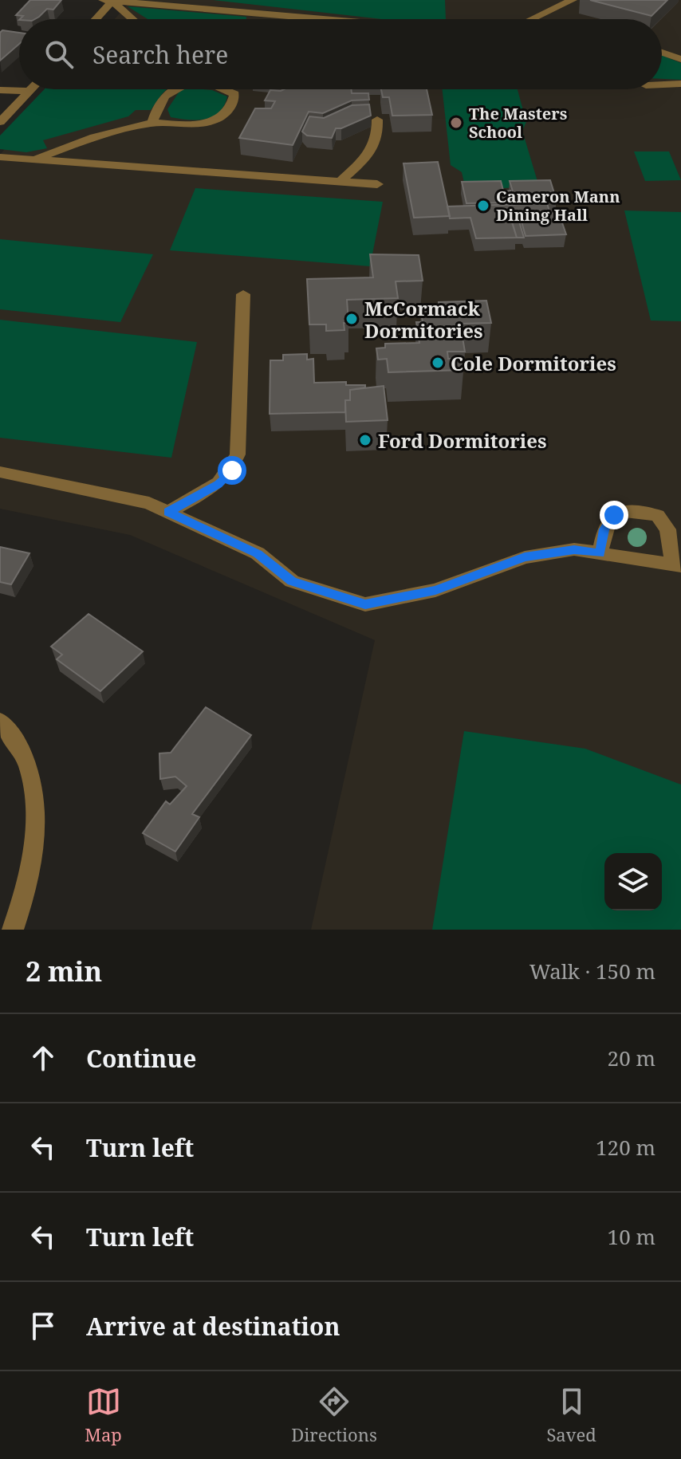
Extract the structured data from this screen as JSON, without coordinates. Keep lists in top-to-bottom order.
{
  "places": [
    "The Masters School",
    "Cameron Mann Dining Hall",
    "McCormack Dormitories",
    "Cole Dormitories",
    "Ford Dormitories"
  ],
  "page": {
    "search": "Search here",
    "heading": ["2 min", "Walk · 150 m"],
    "list": [
      ["Continue", "20 m"],
      ["Turn left", "120 m"],
      ["Turn left", "10 m"],
      "Arrive at destination"
    ],
    "nav": ["Map", "Directions", "Saved"]
  }
}
